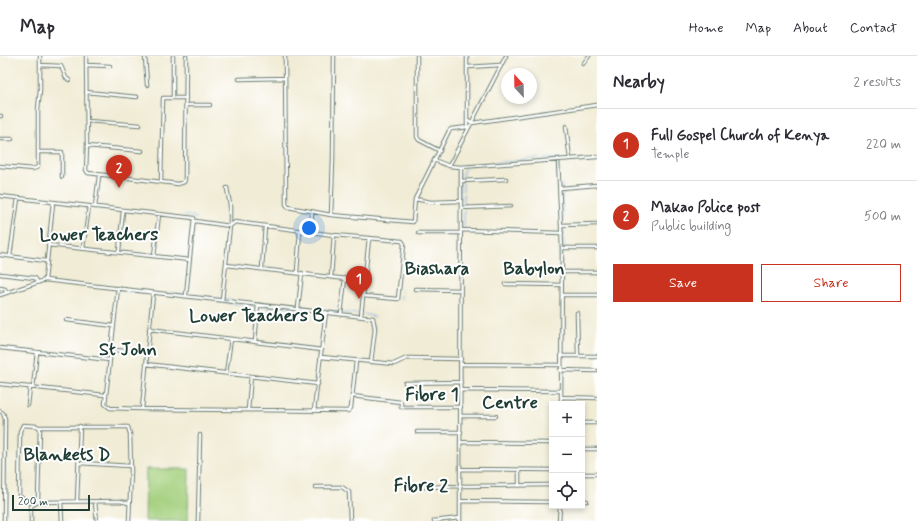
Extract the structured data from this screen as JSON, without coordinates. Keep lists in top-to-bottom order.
{
  "districts": [
    "Lower Teachers",
    "Biashara",
    "Babylon",
    "Lower Teachers B",
    "St John",
    "Fibre 1",
    "Centre",
    "Blankets D",
    "Fibre 2"
  ],
  "scale_bar": "200 m",
  "north": "top",
  "page": {
    "header": "Map",
    "nav": [
      "Home",
      "Map",
      "About",
      "Contact"
    ],
    "heading": ["Nearby", "2 results"],
    "list": [
      {
        "mark": "1",
        "name": "Full Gospel Church of Kenya",
        "note": "Temple",
        "value": "220 m"
      },
      {
        "mark": "2",
        "name": "Makao Police post",
        "note": "Public building",
        "value": "500 m"
      }
    ],
    "pins": ["2", "1"],
    "buttons": ["Save", "Share"],
    "map_buttons": ["+", "−"],
    "scale": "200 m"
  }
}
